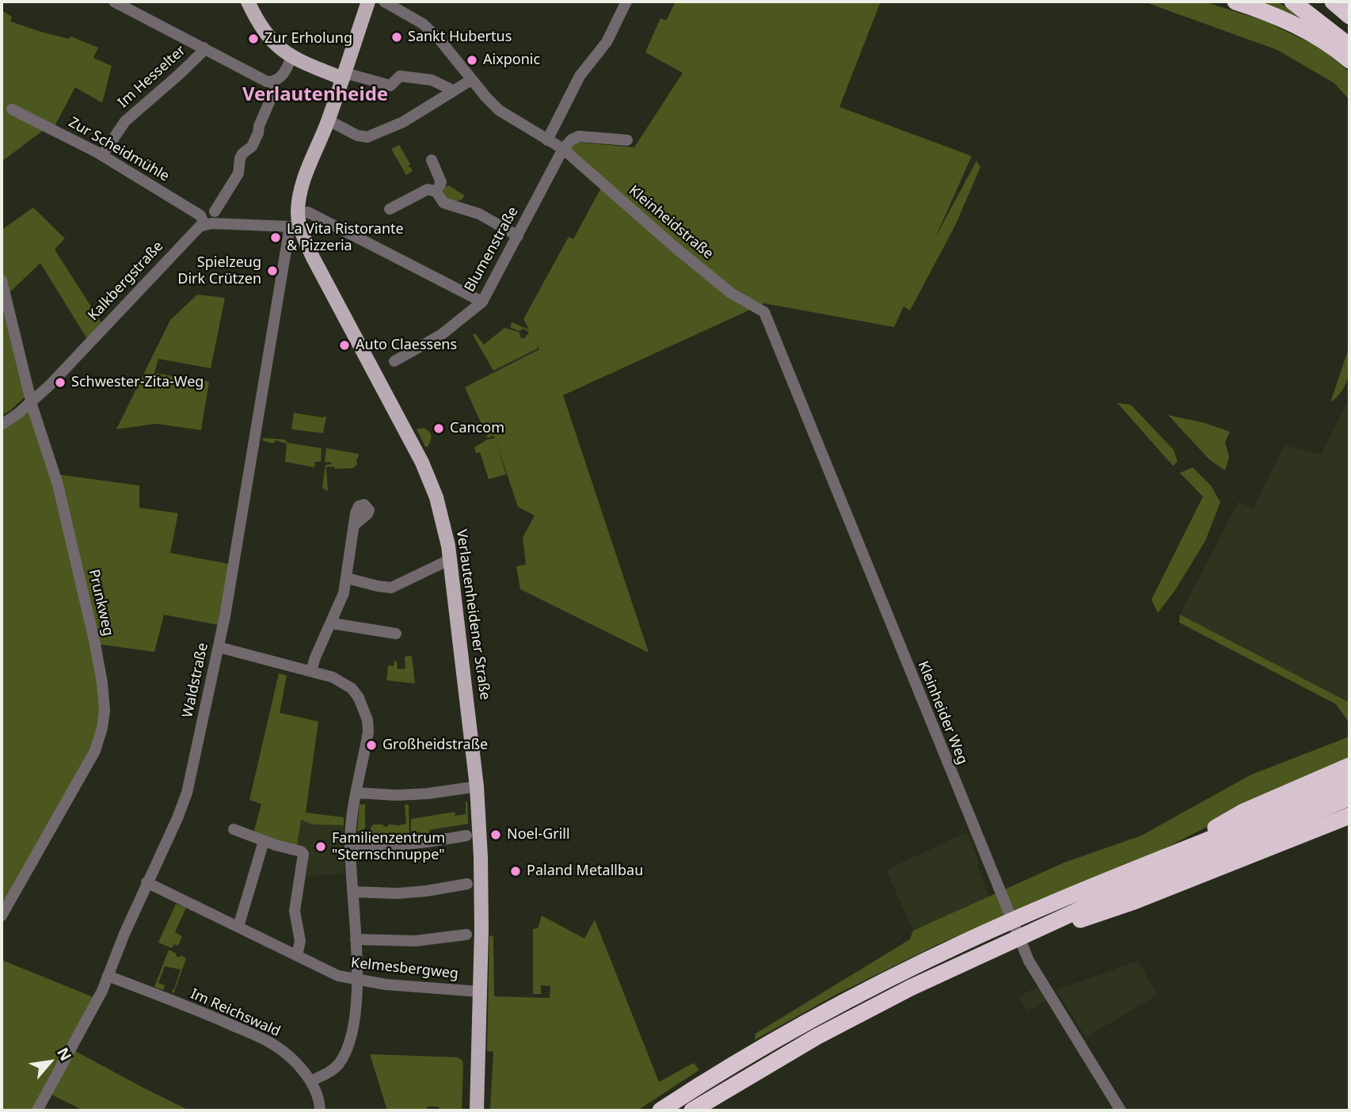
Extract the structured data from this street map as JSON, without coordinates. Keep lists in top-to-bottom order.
{
  "streets": {
    "main road": ["Verlautenheidener Straße"],
    "street": [
      "Im Hesselter",
      "Zur Scheidmühle",
      "Kleinheidstraße",
      "Blumenstraße",
      "Kalkbergstraße",
      "Prunkweg",
      "Waldstraße",
      "Kleinheider Weg",
      "Kelmesbergweg",
      "Im Reichswald"
    ]
  },
  "crossings": [
    ["Im Hesselter", "Zur Scheidmühle"],
    ["Zur Scheidmühle", "Kalkbergstraße"],
    ["Kleinheidstraße", "Blumenstraße"],
    ["Kleinheidstraße", "Kleinheider Weg"],
    ["Kalkbergstraße", "Prunkweg"],
    ["Verlautenheidener Straße", "Waldstraße"],
    ["Verlautenheidener Straße", "Kelmesbergweg"],
    ["Waldstraße", "Kelmesbergweg"],
    ["Waldstraße", "Im Reichswald"]
  ],
  "districts": ["Verlautenheide"],
  "places": [
    "Sankt Hubertus",
    "Zur Erholung",
    "Aixponic",
    "La Vita Ristorante & Pizzeria",
    "Spielzeug Dirk Crützen",
    "Auto Claessens",
    "Schwester-Zita-Weg",
    "Cancom",
    "Großheidstraße",
    "Noel-Grill",
    "Familienzentrum \"Sternschnuppe\"",
    "Paland Metallbau"
  ],
  "north": "top right"
}
